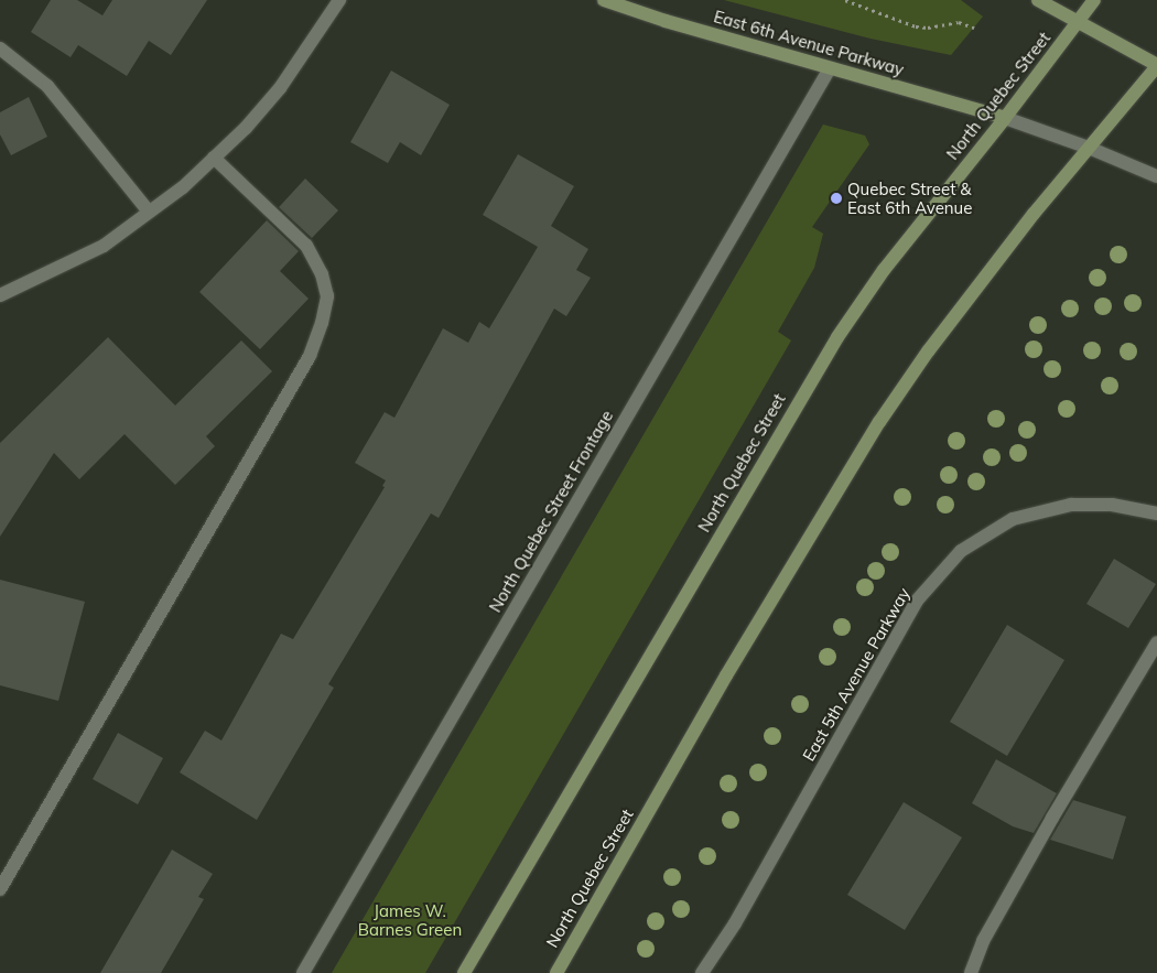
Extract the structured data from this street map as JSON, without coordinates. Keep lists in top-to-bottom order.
{
  "streets": {
    "main road": ["East 6th Avenue Parkway", "North Quebec Street"],
    "street": ["North Quebec Street Frontage", "East 5th Avenue Parkway"]
  },
  "crossings": [
    ["East 6th Avenue Parkway", "North Quebec Street"],
    ["East 6th Avenue Parkway", "North Quebec Street Frontage"]
  ],
  "parks": ["James W. Barnes Green"],
  "places": ["Quebec Street & East 6th Avenue"]
}
